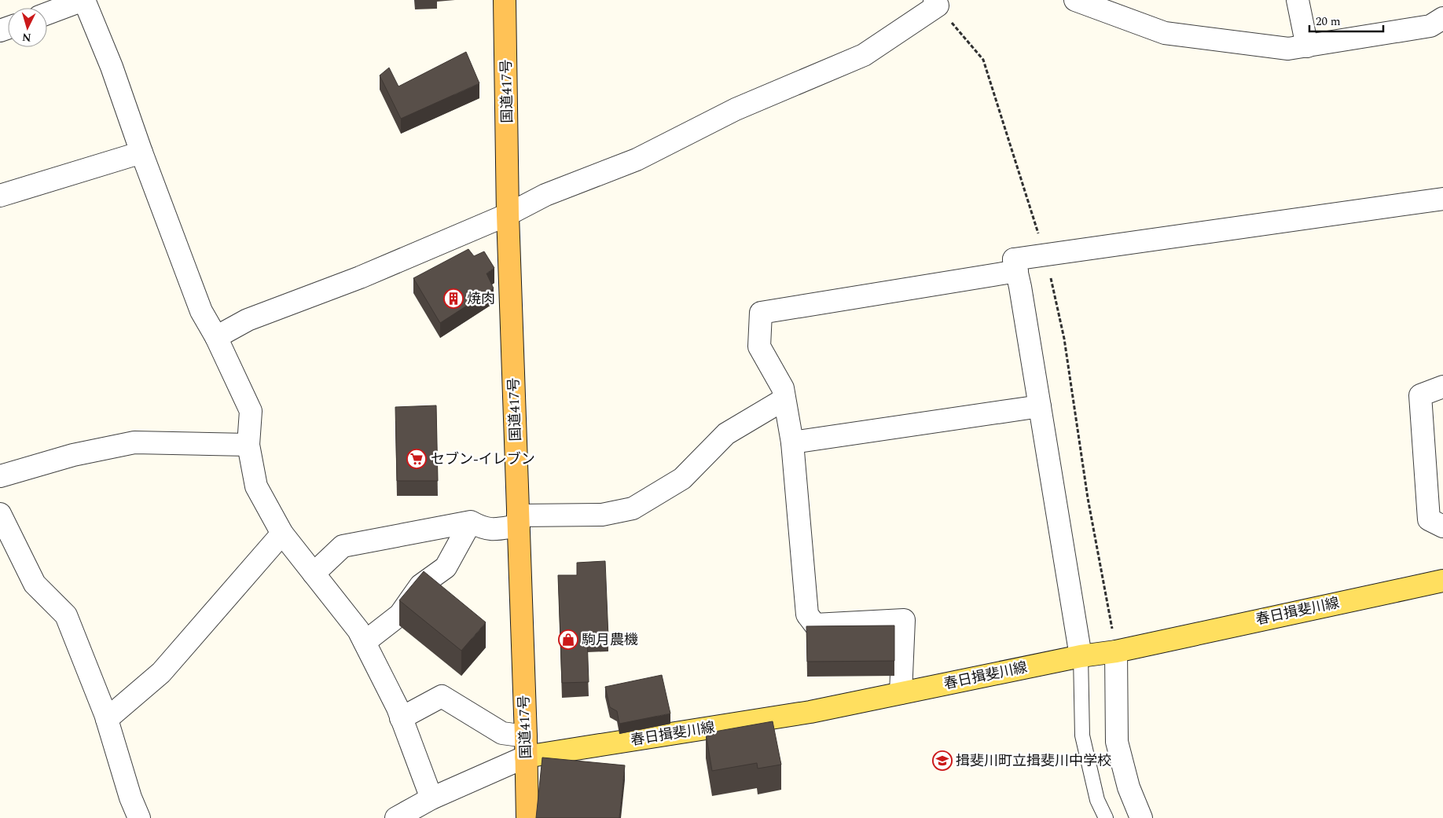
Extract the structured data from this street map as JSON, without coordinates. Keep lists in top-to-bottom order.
{
  "streets": {
    "highway": ["国道417号"],
    "main road": ["春日揖斐川線"]
  },
  "crossings": [
    ["国道417号", "春日揖斐川線"]
  ],
  "places": {
    "building": ["焼肉"],
    "supermarket": ["セブン-イレブン"],
    "shop": ["駒月農機"],
    "school or university": ["揖斐川町立揖斐川中学校"]
  },
  "scale_bar": "20 m",
  "north": "bottom"
}
